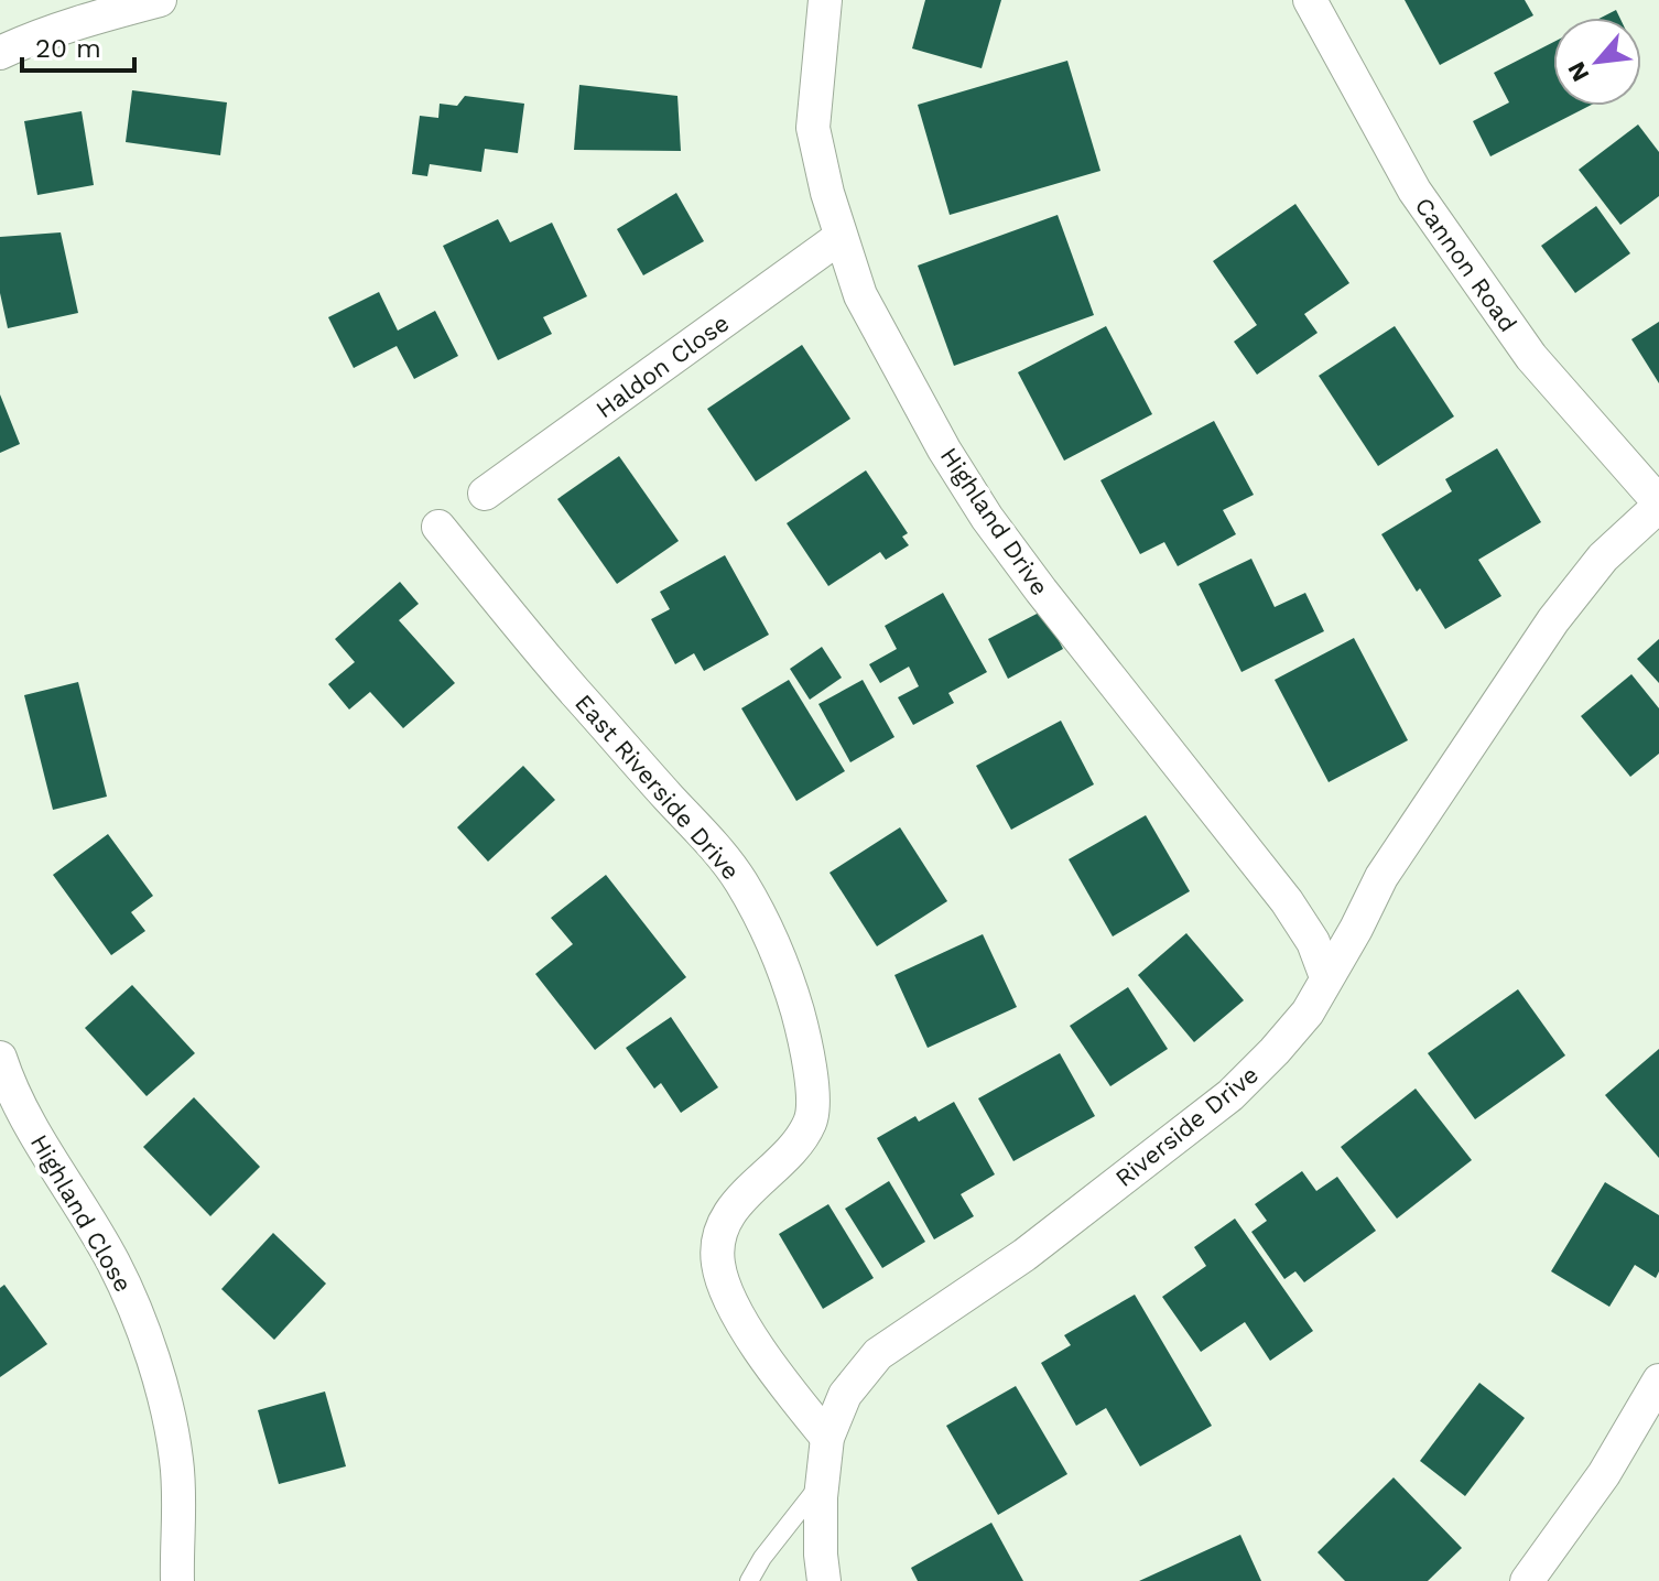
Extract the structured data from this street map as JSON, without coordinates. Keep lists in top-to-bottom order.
{
  "streets": {
    "street": [
      "Cannon Road",
      "Haldon Close",
      "Highland Drive",
      "East Riverside Drive",
      "Riverside Drive",
      "Highland Close"
    ]
  },
  "crossings": [
    ["Cannon Road", "Riverside Drive"],
    ["Haldon Close", "Highland Drive"],
    ["Highland Drive", "Riverside Drive"],
    ["East Riverside Drive", "Riverside Drive"]
  ],
  "scale_bar": "20 m",
  "north": "bottom left"
}
